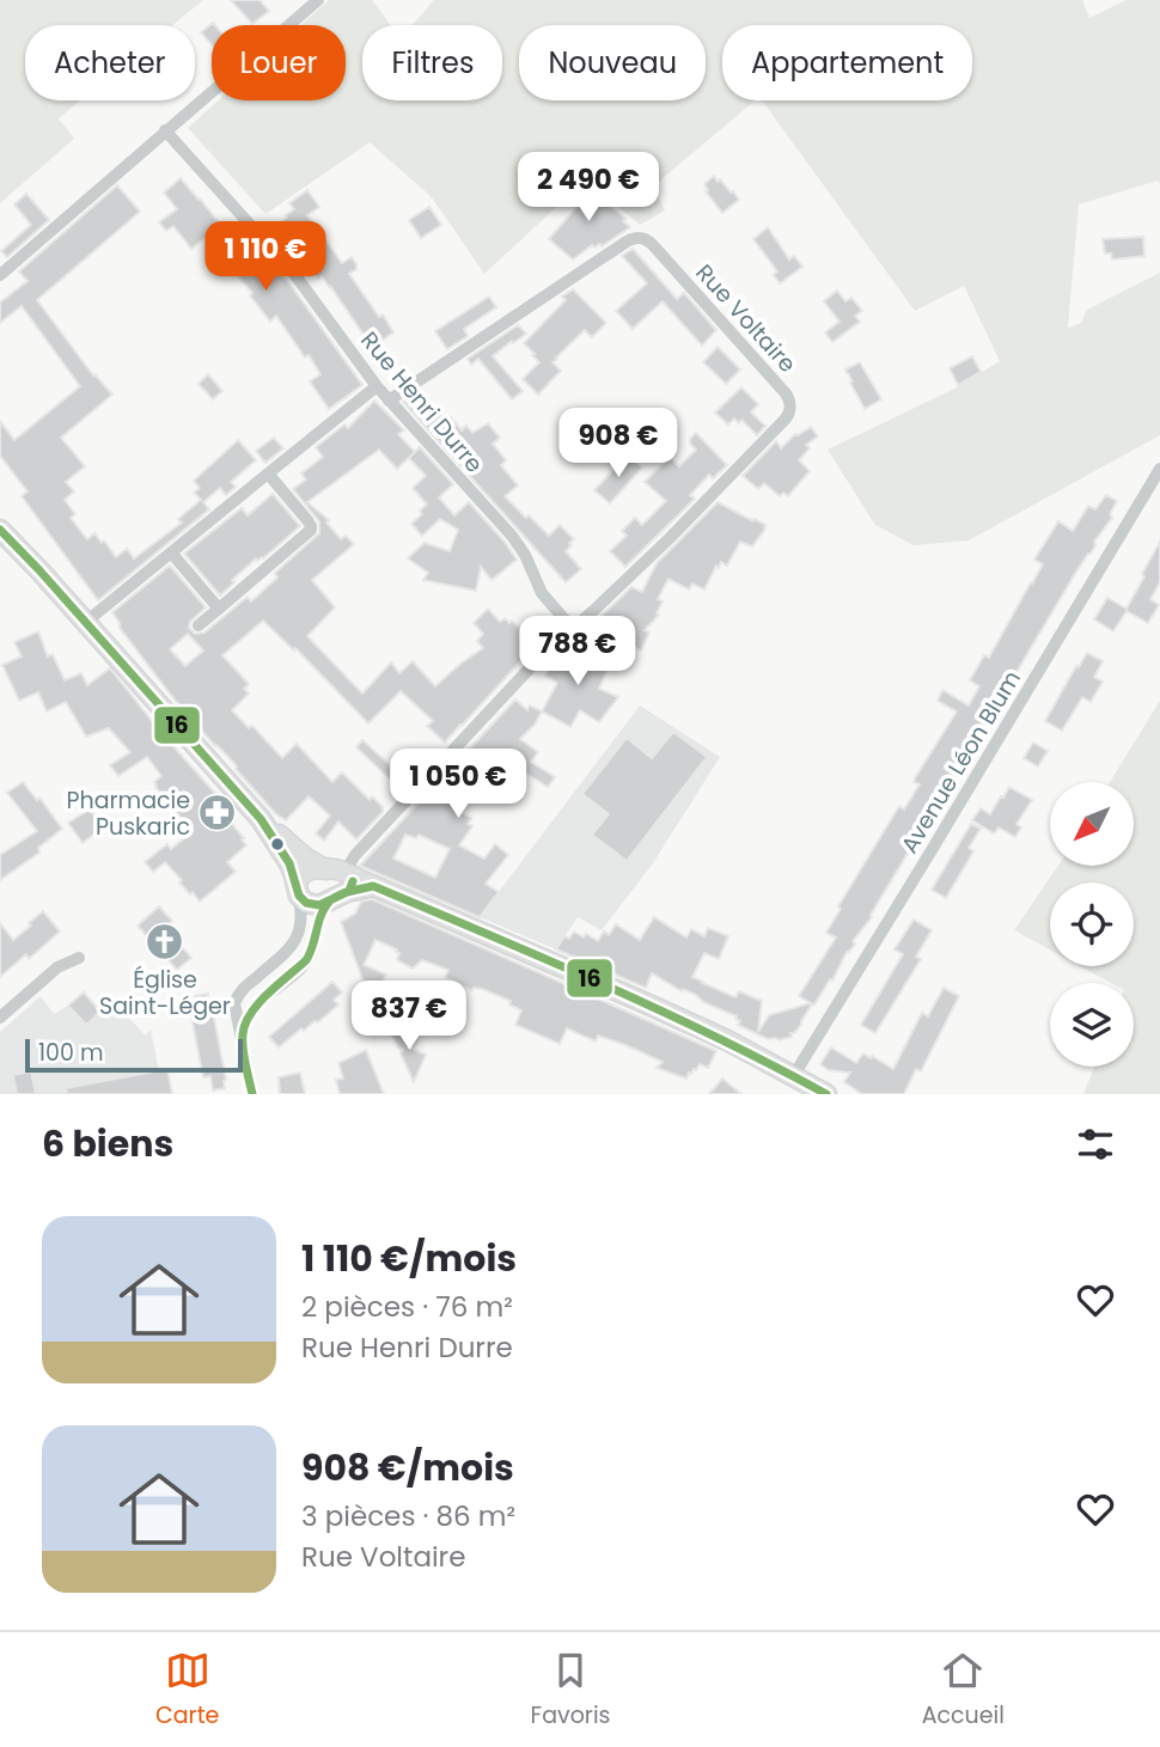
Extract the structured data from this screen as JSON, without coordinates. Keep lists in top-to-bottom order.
{
  "streets": {
    "street": ["Rue Voltaire", "Rue Henri Durre", "Avenue Léon Blum"]
  },
  "crossings": [
    ["Rue Voltaire", "Rue Henri Durre"]
  ],
  "places": {
    "pharmacy": ["Pharmacie Puskaric"],
    "church": ["Église Saint-Léger"]
  },
  "lines": ["transit line 16"],
  "scale_bar": "100 m",
  "north": "bottom left",
  "page": {
    "chip": [
      "Acheter",
      "Louer",
      "Filtres",
      "Nouveau",
      "Appartement"
    ],
    "price": [
      "2 490 €",
      "1 110 €",
      "908 €",
      "788 €",
      "1 050 €",
      "837 €"
    ],
    "scale": "100 m",
    "heading": "6 biens",
    "list": [
      {
        "name": "1 110 €/mois",
        "note": "2 pièces · 76 m² · Rue Henri Durre"
      },
      {
        "name": "908 €/mois",
        "note": "3 pièces · 86 m² · Rue Voltaire"
      }
    ],
    "tabs": ["Carte", "Favoris", "Accueil"]
  }
}
